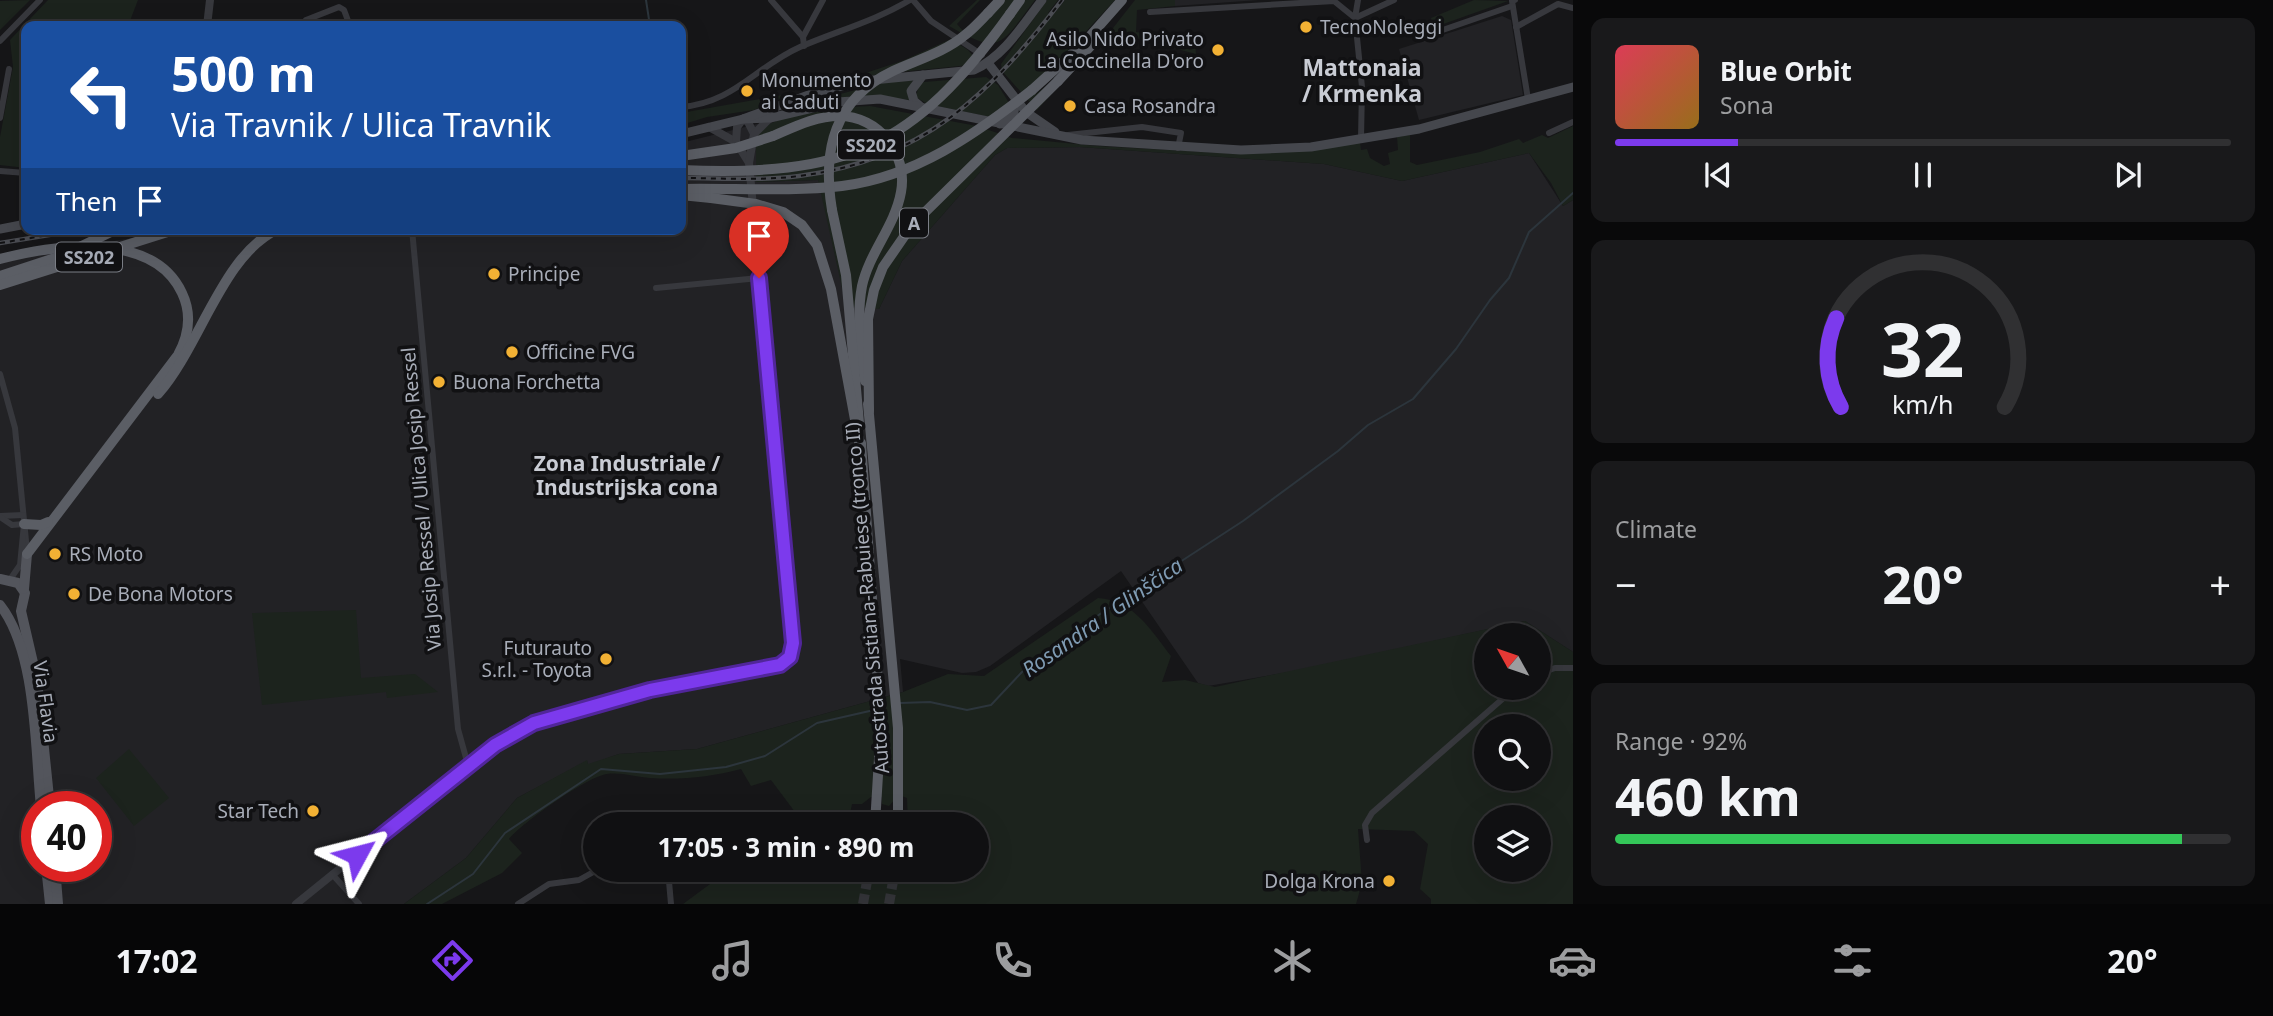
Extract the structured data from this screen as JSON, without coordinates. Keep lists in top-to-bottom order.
{
  "streets": {
    "highway": ["SS202", "A", "Autostrada Sistiana-Rabuiese (tronco II)"],
    "main road": ["Via Flavia"],
    "street": ["Via Josip Ressel / Ulica Josip Ressel"]
  },
  "crossings": [
    ["A", "Autostrada Sistiana-Rabuiese (tronco II)"]
  ],
  "districts": ["Mattonaia / Krmenka", "Zona Industriale / Industrijska cona"],
  "water": ["Rosandra / Glinščica"],
  "places": [
    "TecnoNoleggi",
    "Asilo Nido Privato La Coccinella D'oro",
    "Monumento ai Caduti",
    "Casa Rosandra",
    "Principe",
    "Officine FVG",
    "Buona Forchetta",
    "RS Moto",
    "De Bona Motors",
    "Futurauto S.r.l. - Toyota",
    "Star Tech",
    "Dolga Krona"
  ],
  "north": "top left",
  "page": {
    "turn": ["500 m", "Via Travnik / Ulica Travnik"],
    "song": ["Blue Orbit", "Sona"],
    "then": "Then",
    "tile": [
      "Climate",
      ["Range · 92%", "460 km"]
    ],
    "heat": ["−", "20°", "+"],
    "limit": "40",
    "trip": "17:05 · 3 min · 890 m",
    "tabs": ["17:02", "20°"],
    "gauge": ["32", "km/h"]
  }
}
